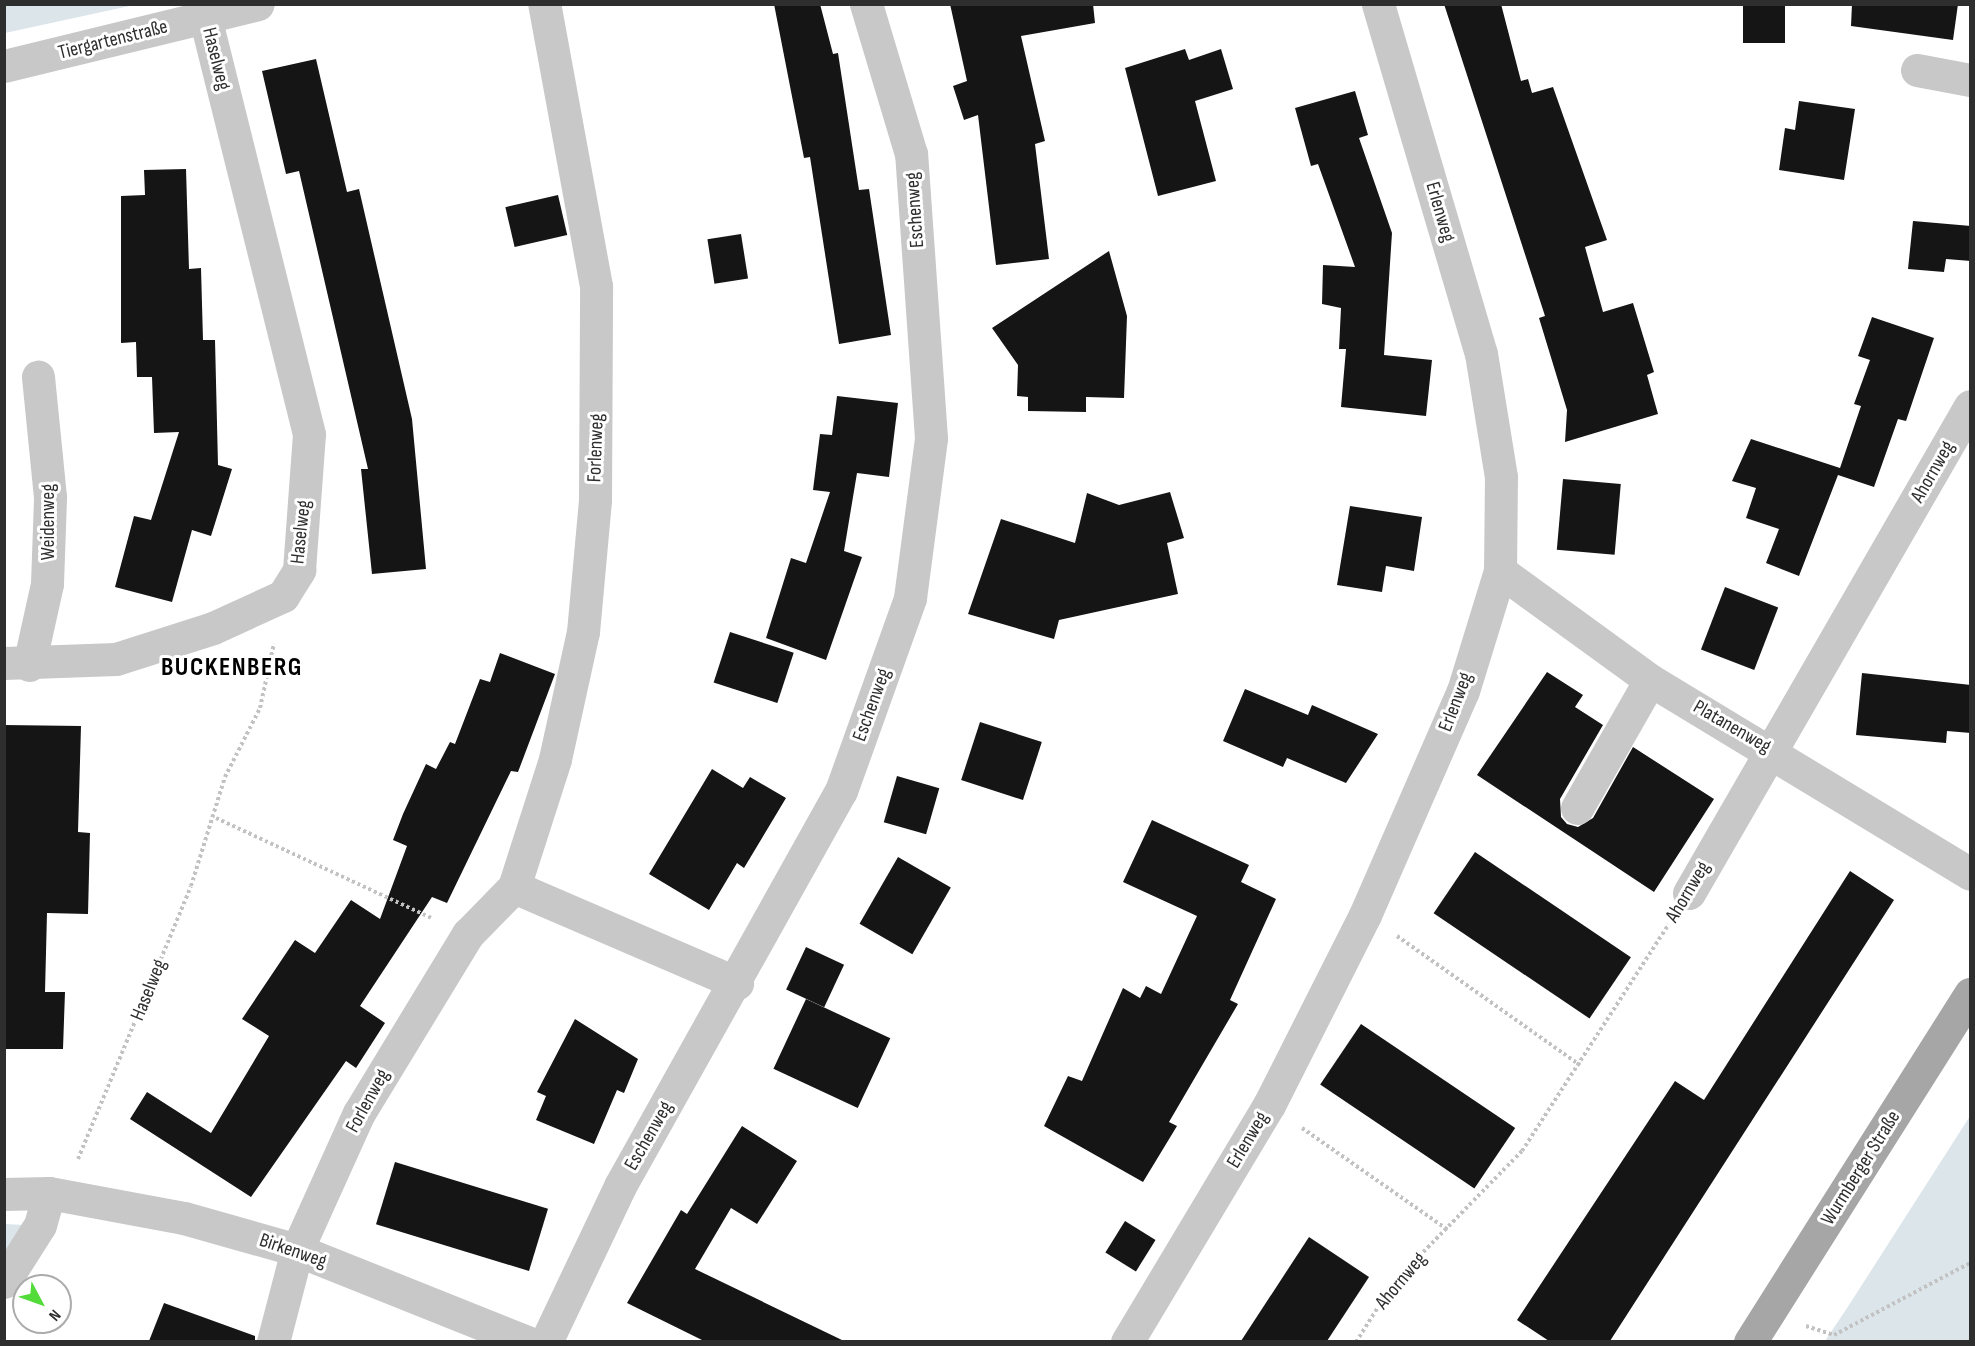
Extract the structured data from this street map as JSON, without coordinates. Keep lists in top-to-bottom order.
{
  "streets": {
    "main road": ["Wurmberger Straße"],
    "street": [
      "Tiergartenstraße",
      "Haselweg",
      "Eschenweg",
      "Erlenweg",
      "Forlenweg",
      "Ahornweg",
      "Weidenweg",
      "Platanenweg",
      "Birkenweg"
    ]
  },
  "crossings": [
    ["Tiergartenstraße", "Haselweg"],
    ["Haselweg", "Weidenweg"],
    ["Haselweg", "Birkenweg"],
    ["Erlenweg", "Platanenweg"],
    ["Forlenweg", "Birkenweg"],
    ["Ahornweg", "Platanenweg"]
  ],
  "districts": ["BUCKENBERG"],
  "north": "bottom right"
}
